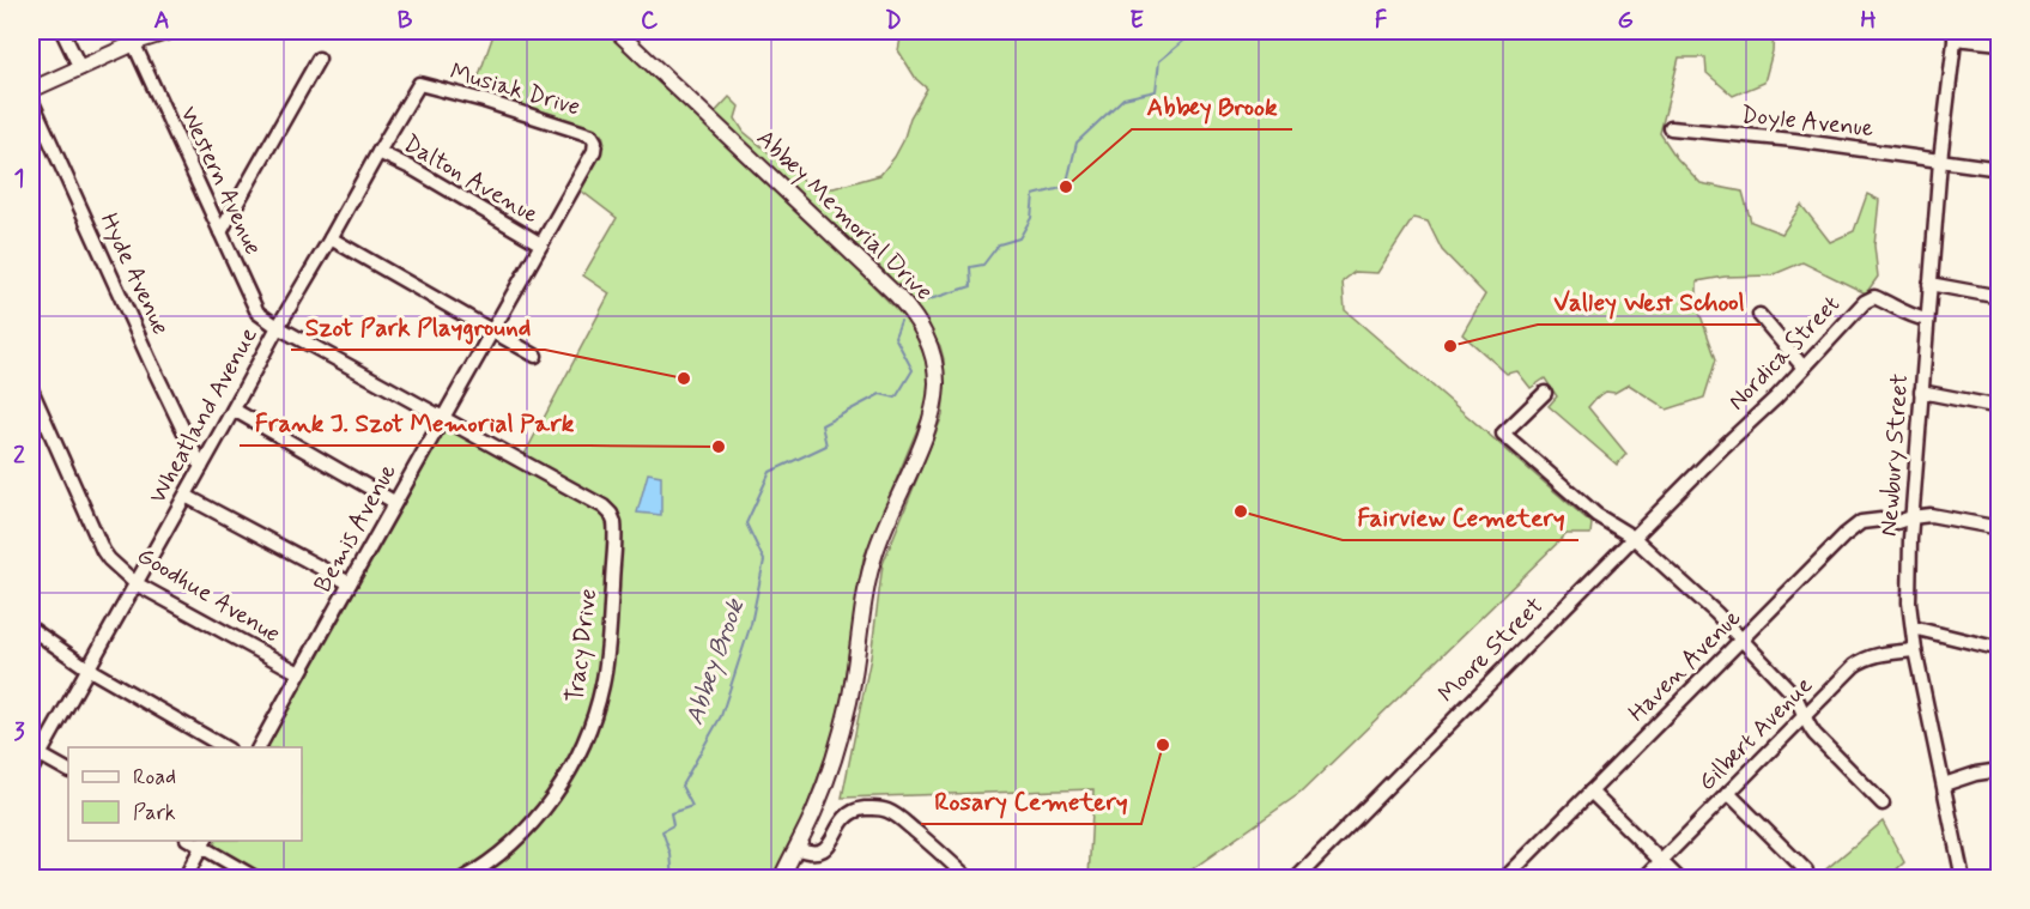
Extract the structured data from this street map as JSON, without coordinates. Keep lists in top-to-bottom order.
{
  "streets": {
    "main road": ["Abbey Memorial Drive"],
    "street": [
      "Musiak Drive",
      "Doyle Avenue",
      "Dalton Avenue",
      "Western Avenue",
      "Hyde Avenue",
      "Nordica Street",
      "Wheatland Avenue",
      "Newbury Street",
      "Bemis Avenue",
      "Goodhue Avenue",
      "Tracy Drive",
      "Moore Street",
      "Haven Avenue",
      "Gilbert Avenue"
    ]
  },
  "crossings": [
    ["Musiak Drive", "Wheatland Avenue"],
    ["Musiak Drive", "Bemis Avenue"],
    ["Doyle Avenue", "Newbury Street"],
    ["Dalton Avenue", "Wheatland Avenue"],
    ["Dalton Avenue", "Bemis Avenue"],
    ["Western Avenue", "Wheatland Avenue"],
    ["Western Avenue", "Bemis Avenue"],
    ["Western Avenue", "Tracy Drive"],
    ["Hyde Avenue", "Wheatland Avenue"],
    ["Nordica Street", "Newbury Street"],
    ["Nordica Street", "Moore Street"],
    ["Wheatland Avenue", "Goodhue Avenue"],
    ["Newbury Street", "Haven Avenue"],
    ["Newbury Street", "Gilbert Avenue"],
    ["Bemis Avenue", "Goodhue Avenue"]
  ],
  "water": ["Abbey Brook"],
  "places": [
    "Abbey Brook",
    "Valley West School",
    "Szot Park Playground",
    "Frank J. Szot Memorial Park",
    "Fairview Cemetery",
    "Rosary Cemetery"
  ],
  "legend": ["Road", "Park"],
  "grid": {
    "columns": [
      "A",
      "B",
      "C",
      "D",
      "E",
      "F",
      "G",
      "H"
    ],
    "rows": ["1", "2", "3"]
  }
}
